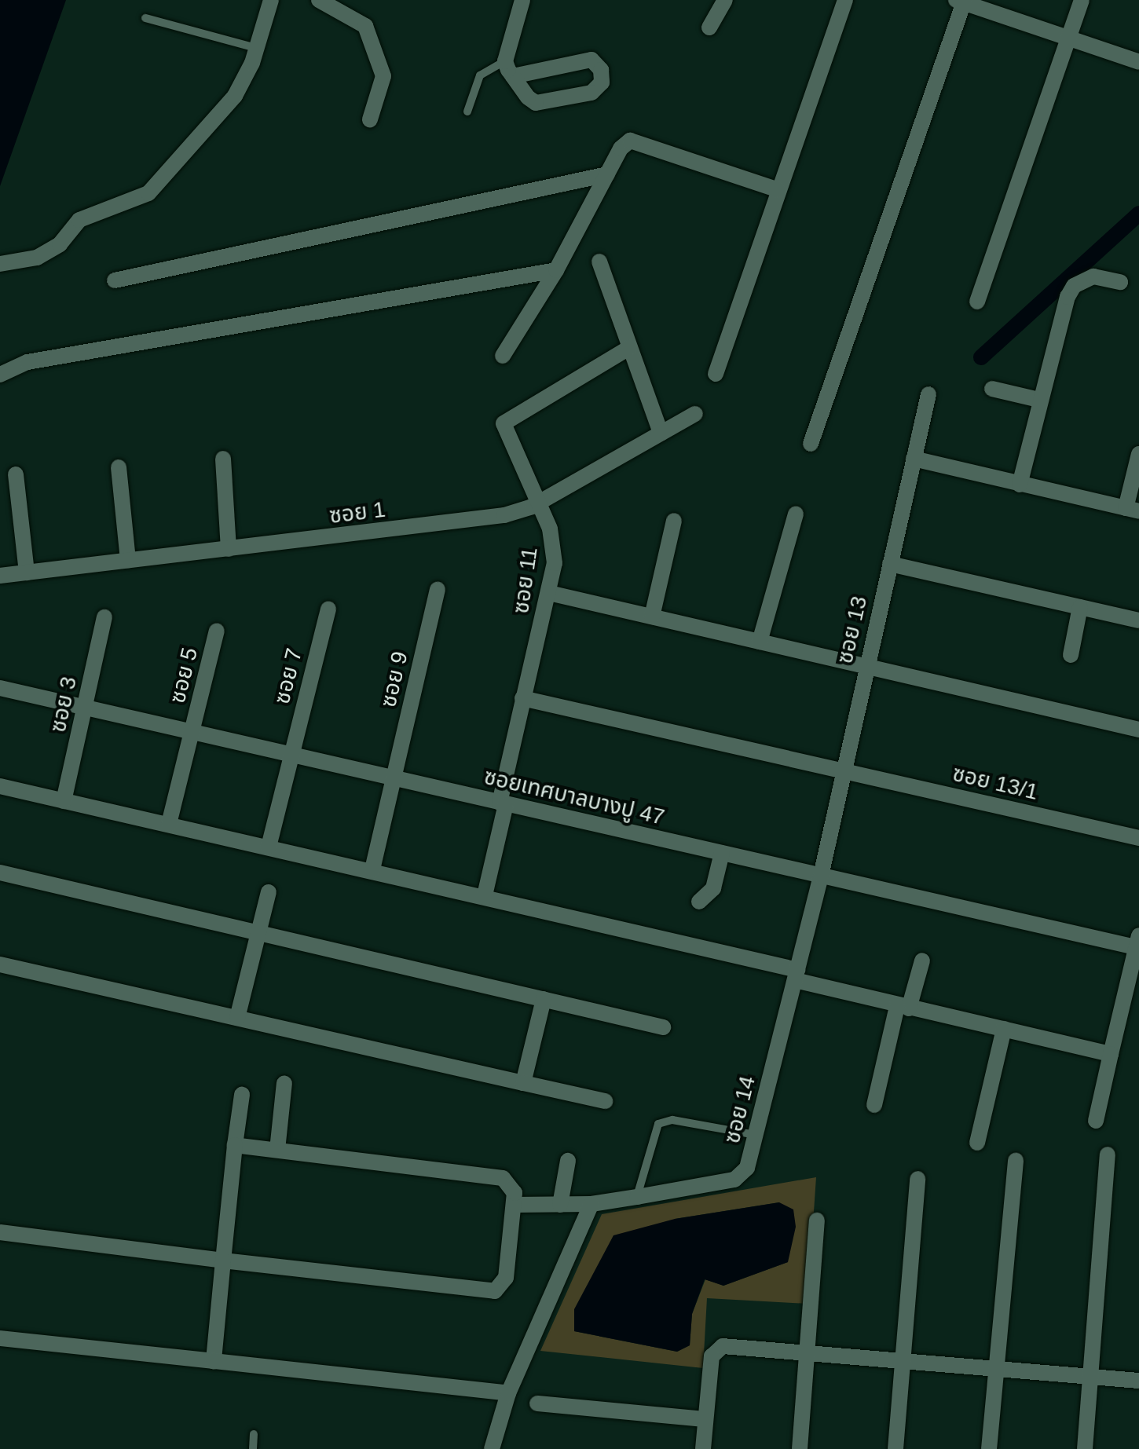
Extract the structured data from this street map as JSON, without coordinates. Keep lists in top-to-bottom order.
{
  "streets": {
    "street": [
      "ซอย 1",
      "ซอย 11",
      "ซอย 13",
      "ซอย 5",
      "ซอย 7",
      "ซอย 9",
      "ซอย 3",
      "ซอย 13/1",
      "ซอยเทศบาลบางปู 47",
      "ซอย 14"
    ]
  },
  "crossings": [
    ["ซอย 1", "ซอย 11"],
    ["ซอย 11", "ซอย 13/1"],
    ["ซอย 11", "ซอยเทศบาลบางปู 47"],
    ["ซอย 13", "ซอย 13/1"],
    ["ซอย 13", "ซอยเทศบาลบางปู 47"],
    ["ซอย 13", "ซอย 14"],
    ["ซอย 5", "ซอยเทศบาลบางปู 47"],
    ["ซอย 7", "ซอยเทศบาลบางปู 47"],
    ["ซอย 9", "ซอยเทศบาลบางปู 47"],
    ["ซอย 3", "ซอยเทศบาลบางปู 47"],
    ["ซอยเทศบาลบางปู 47", "ซอย 14"]
  ]
}
